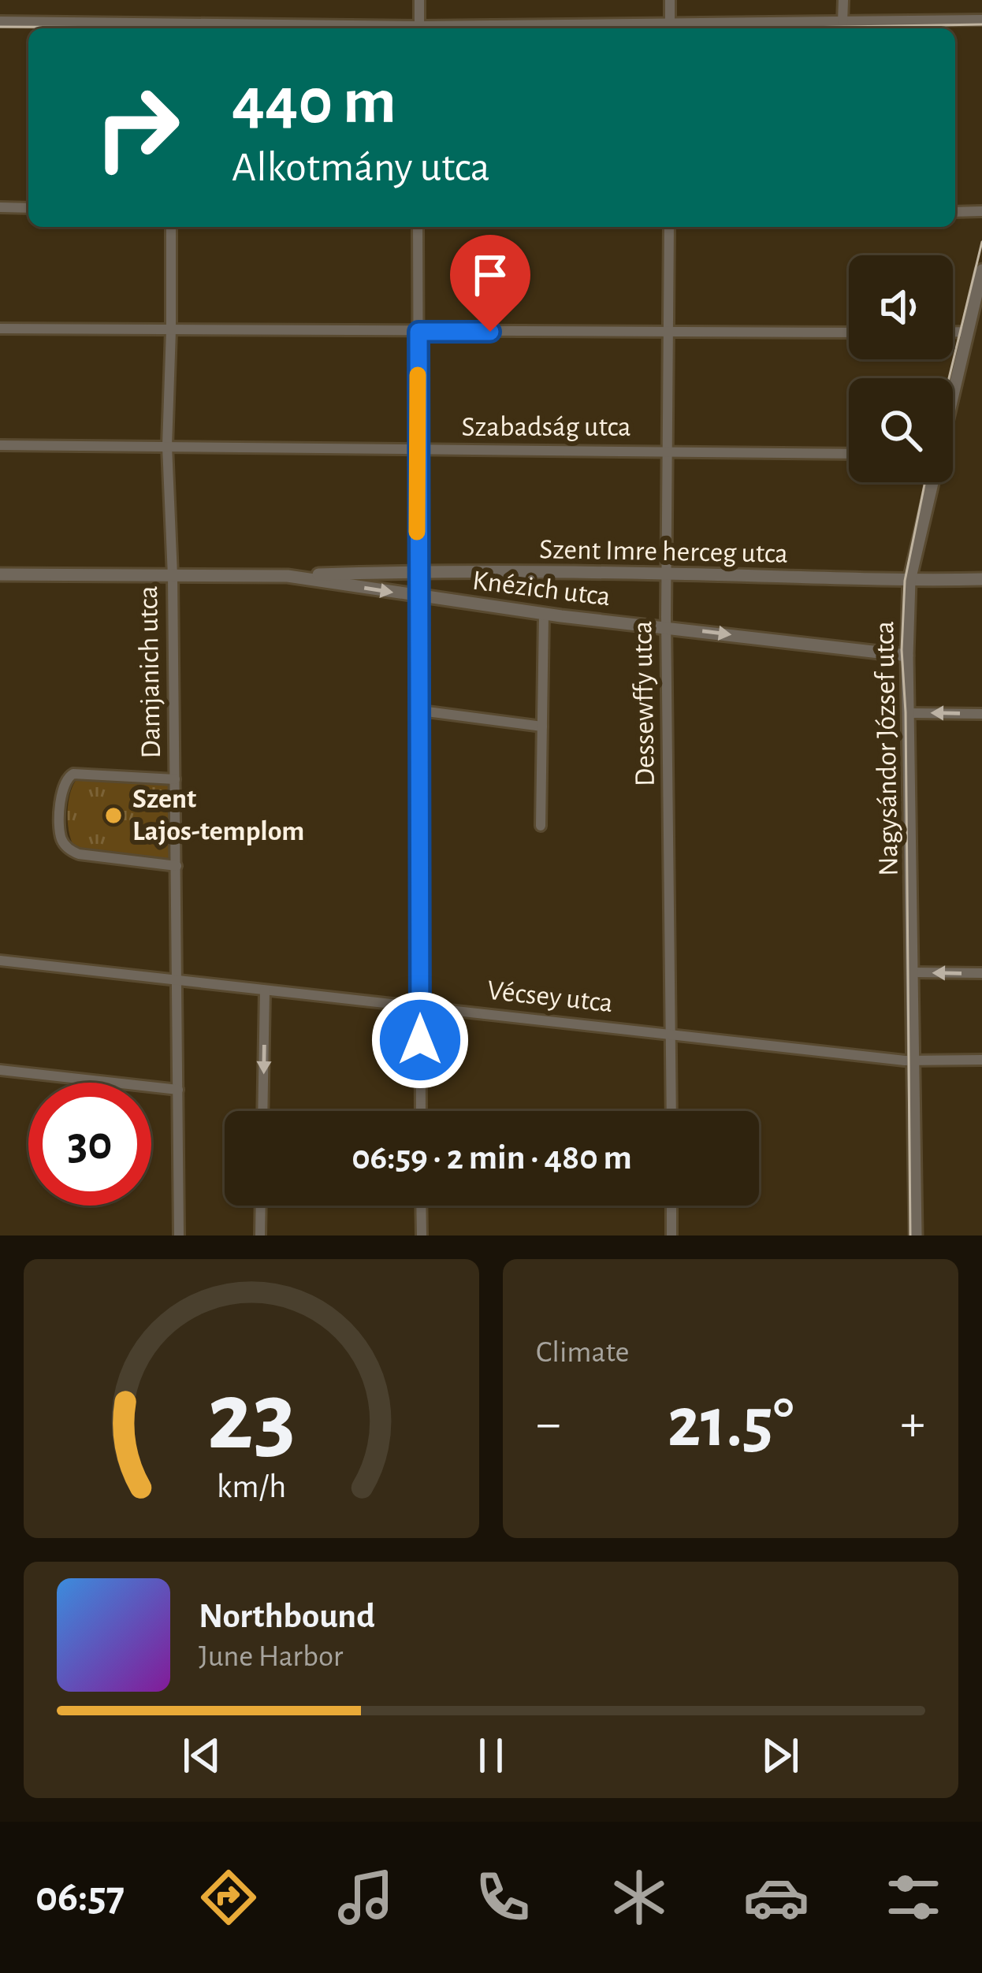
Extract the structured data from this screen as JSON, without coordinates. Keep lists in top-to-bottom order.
{
  "streets": {
    "street": [
      "Szabadság utca",
      "Szent Imre herceg utca",
      "Knézich utca",
      "Damjanich utca",
      "Dessewffy utca",
      "Nagysándor József utca",
      "Vécsey utca"
    ]
  },
  "crossings": [
    ["Szabadság utca", "Damjanich utca"],
    ["Szabadság utca", "Dessewffy utca"],
    ["Szent Imre herceg utca", "Knézich utca"],
    ["Szent Imre herceg utca", "Dessewffy utca"],
    ["Szent Imre herceg utca", "Nagysándor József utca"],
    ["Knézich utca", "Damjanich utca"],
    ["Knézich utca", "Dessewffy utca"],
    ["Knézich utca", "Nagysándor József utca"],
    ["Damjanich utca", "Vécsey utca"],
    ["Dessewffy utca", "Vécsey utca"],
    ["Nagysándor József utca", "Vécsey utca"]
  ],
  "one_way": ["Knézich utca"],
  "places": ["Szent Lajos-templom"],
  "page": {
    "turn": ["440 m", "Alkotmány utca"],
    "limit": "30",
    "trip": "06:59 · 2 min · 480 m",
    "tile": "Climate",
    "heat": ["−", "21.5°", "+"],
    "song": ["Northbound", "June Harbor"],
    "tabs": "06:57",
    "gauge": ["23", "km/h"]
  }
}
